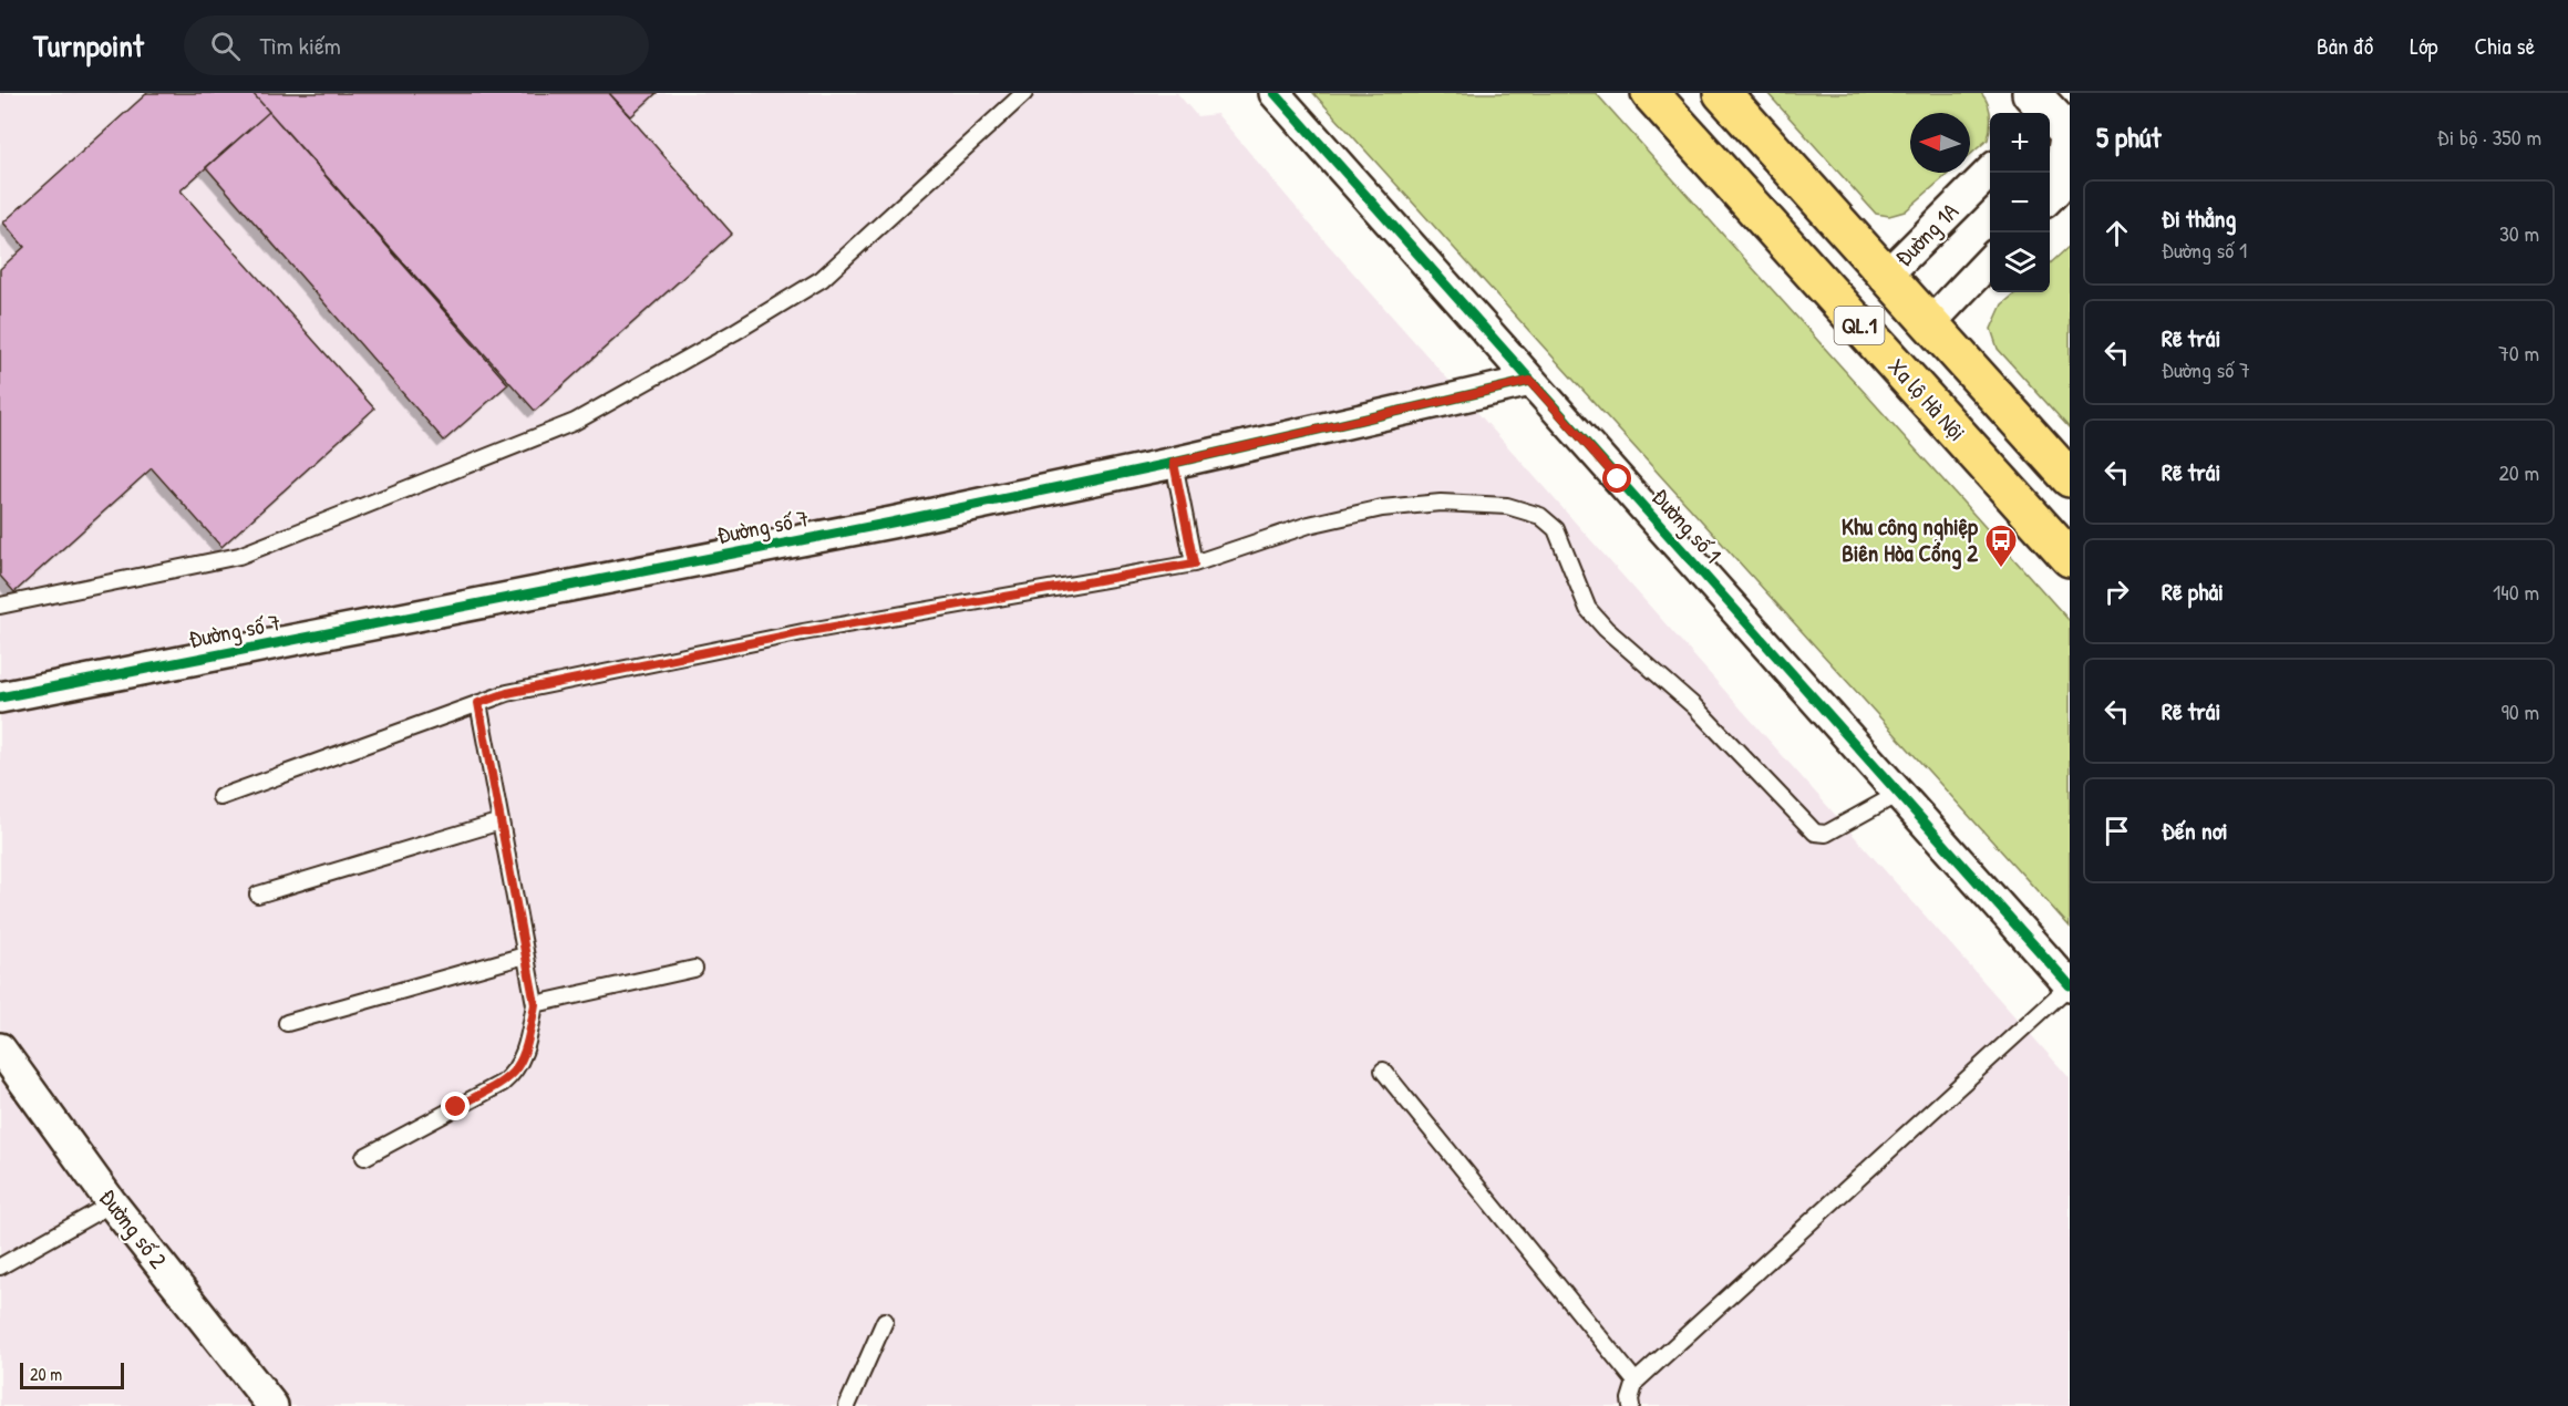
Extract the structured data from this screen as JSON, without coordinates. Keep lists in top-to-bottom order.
{
  "streets": {
    "highway": ["QL.1", "Xa lộ Hà Nội"],
    "street": [
      "Đường 1A",
      "Đường số 1",
      "Đường số 7",
      "Đường số 2"
    ]
  },
  "crossings": [
    ["Đường 1A", "QL.1"],
    ["Đường số 1", "Đường số 7"]
  ],
  "places": {
    "bus stop": ["Khu công nghiệp Biên Hòa Cổng 2"]
  },
  "scale_bar": "20 m",
  "north": "left",
  "page": {
    "header": "Turnpoint",
    "search": "Tìm kiếm",
    "nav": ["Bản đồ", "Lớp", "Chia sẻ"],
    "heading": ["5 phút", "Đi bộ · 350 m"],
    "map_buttons": ["+", "−"],
    "list": [
      ["Đi thẳng", "Đường số 1", "30 m"],
      ["Rẽ trái", "Đường số 7", "70 m"],
      ["Rẽ trái", "20 m"],
      ["Rẽ phải", "140 m"],
      ["Rẽ trái", "90 m"],
      "Đến nơi"
    ],
    "scale": "20 m"
  }
}
